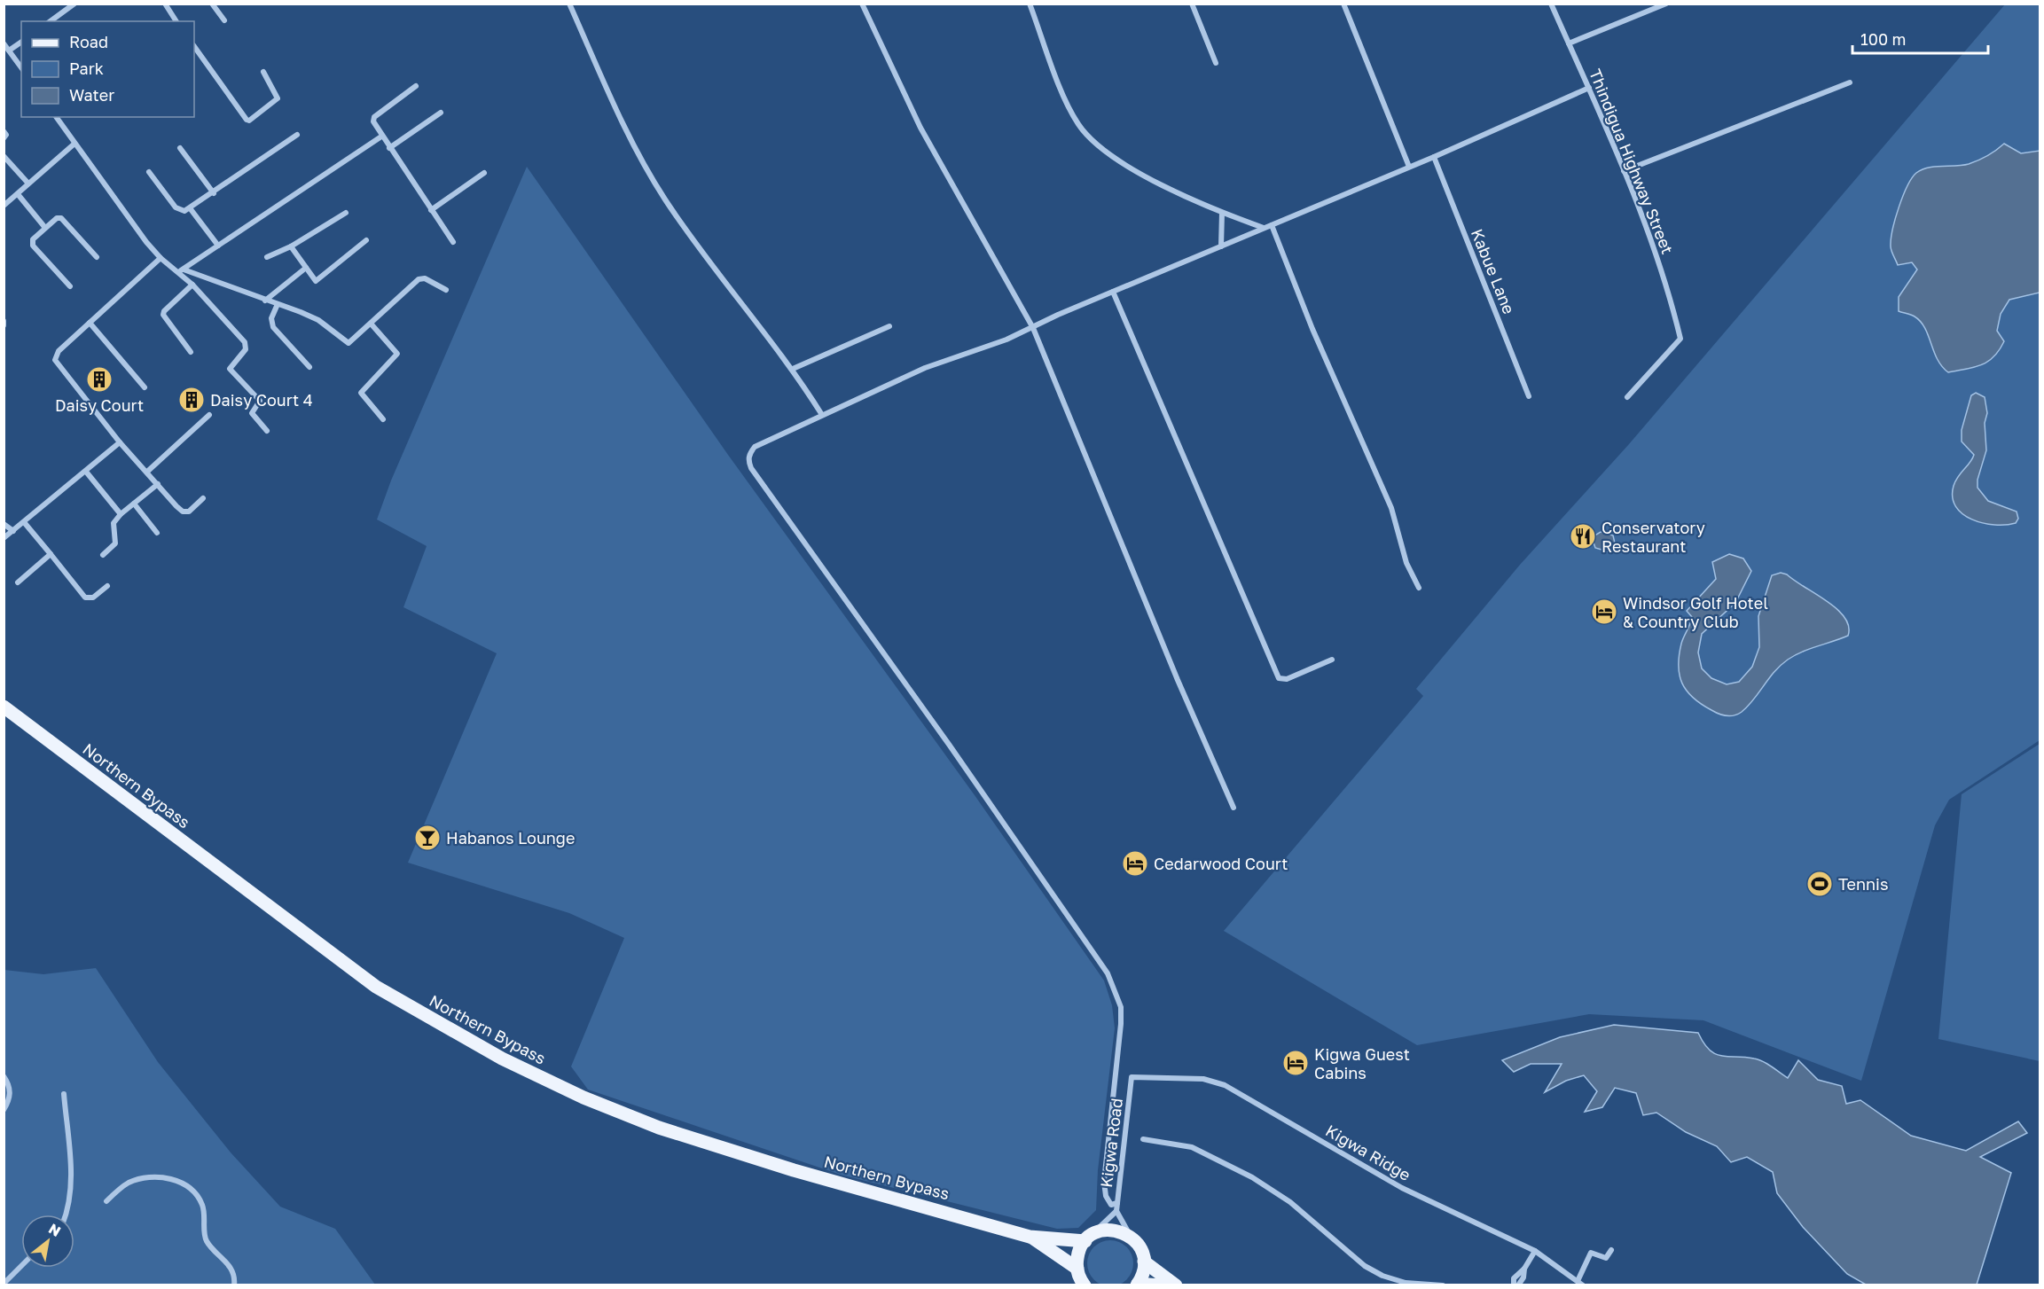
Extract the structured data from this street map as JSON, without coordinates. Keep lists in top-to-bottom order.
{
  "streets": {
    "main road": ["Northern Bypass"],
    "street": [
      "Thindigua Highway Street",
      "Kabue Lane",
      "Kigwa Road",
      "Kigwa Ridge"
    ]
  },
  "crossings": [
    ["Kigwa Road", "Kigwa Ridge"]
  ],
  "places": {
    "building": ["Daisy Court", "Daisy Court 4"],
    "restaurant": ["Conservatory Restaurant"],
    "hotel": ["Windsor Golf Hotel & Country Club", "Cedarwood Court", "Kigwa Guest Cabins"],
    "bar": ["Habanos Lounge"],
    "sports": ["Tennis"]
  },
  "legend": ["Road", "Park", "Water"],
  "scale_bar": "100 m",
  "north": "top right"
}
